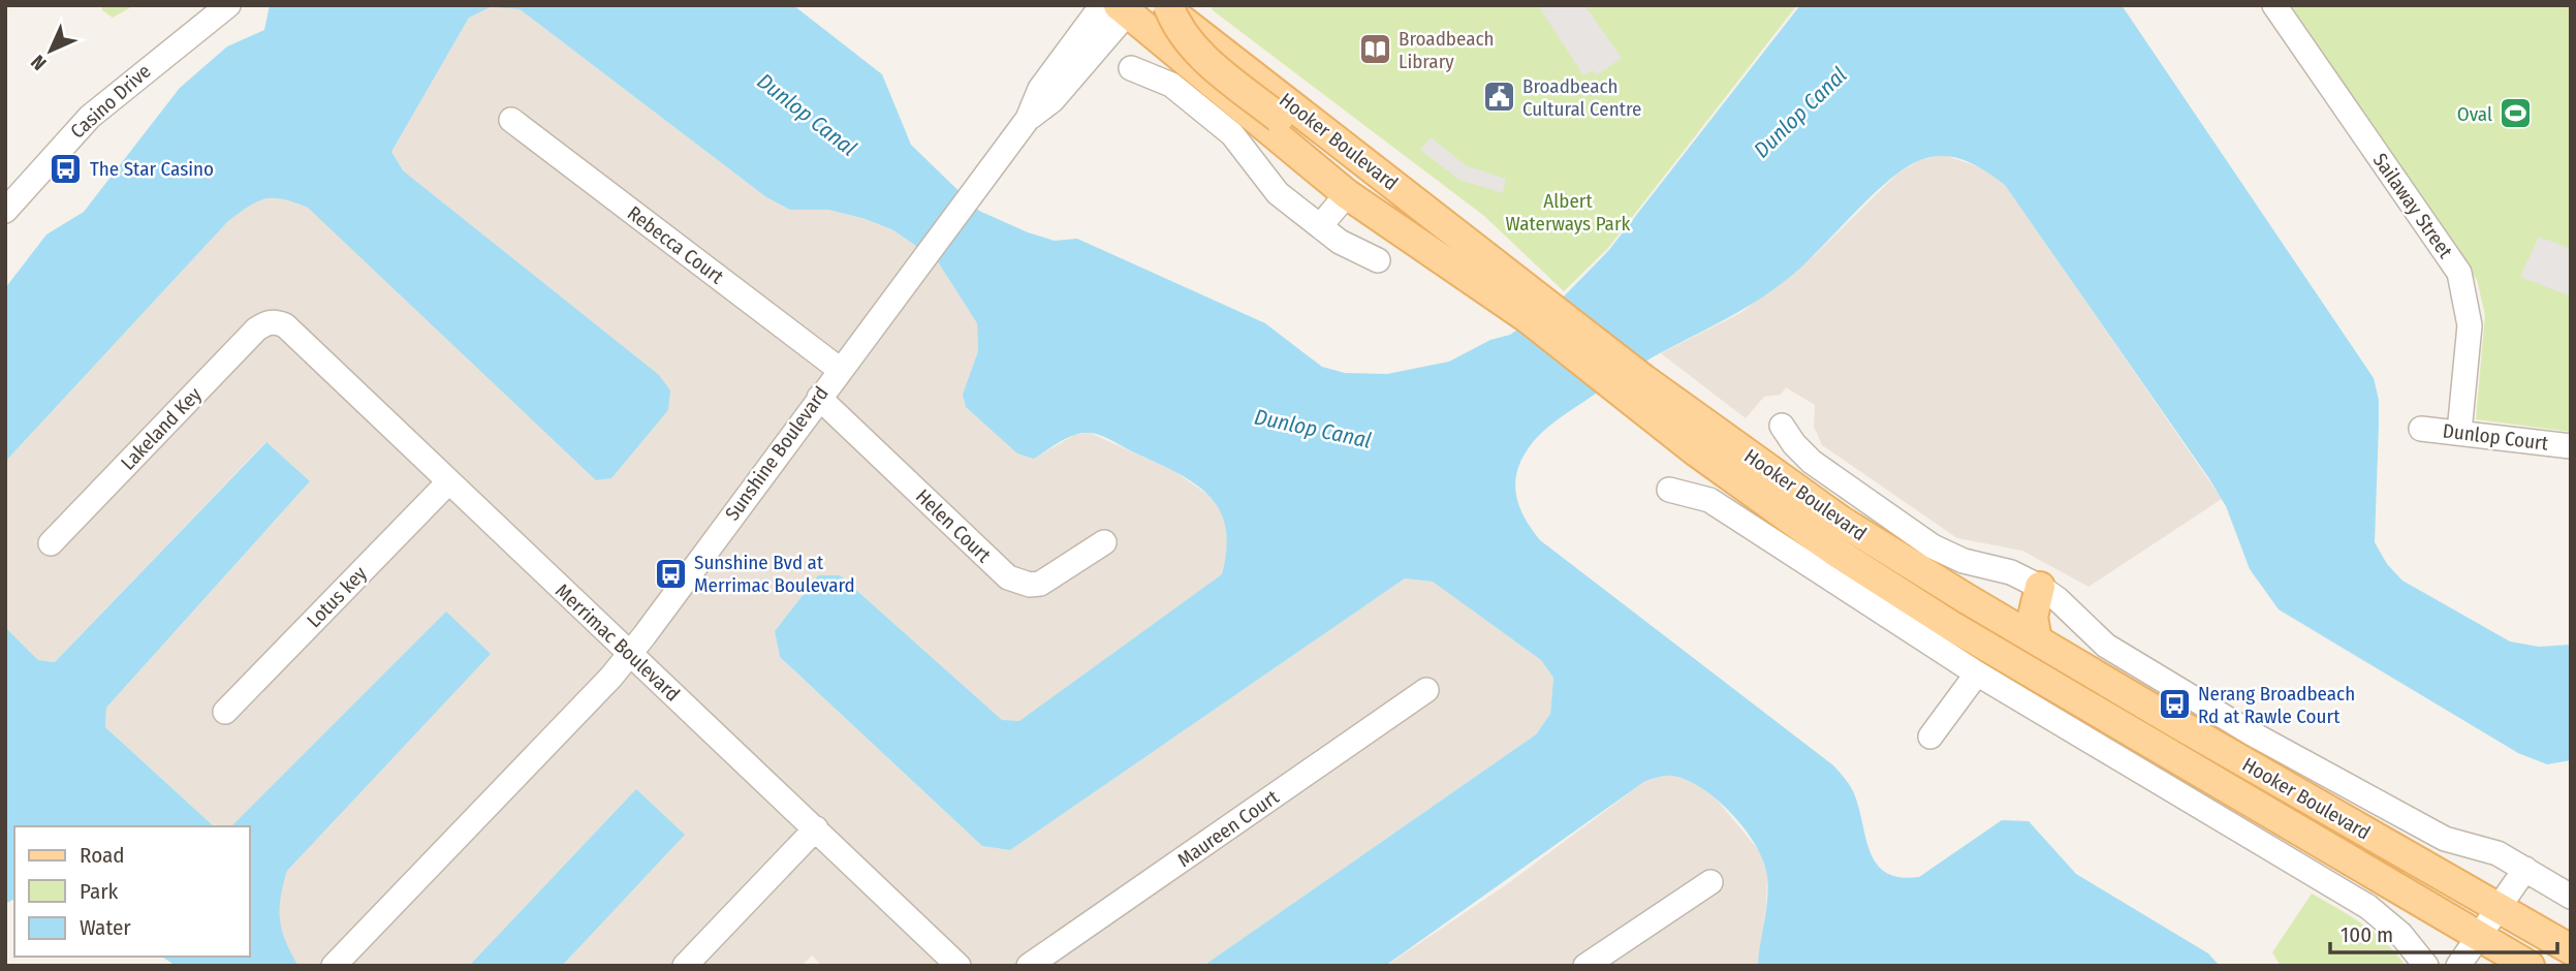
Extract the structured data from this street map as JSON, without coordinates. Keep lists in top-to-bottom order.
{
  "streets": {
    "main road": ["Hooker Boulevard"],
    "street": [
      "Casino Drive",
      "Sailaway Street",
      "Rebecca Court",
      "Lakeland Key",
      "Dunlop Court",
      "Sunshine Boulevard",
      "Helen Court",
      "Lotus key",
      "Merrimac Boulevard",
      "Maureen Court"
    ]
  },
  "crossings": [
    ["Hooker Boulevard", "Sunshine Boulevard"],
    ["Sailaway Street", "Dunlop Court"],
    ["Rebecca Court", "Sunshine Boulevard"],
    ["Lakeland Key", "Merrimac Boulevard"],
    ["Sunshine Boulevard", "Helen Court"],
    ["Sunshine Boulevard", "Merrimac Boulevard"],
    ["Lotus key", "Merrimac Boulevard"]
  ],
  "water": ["Dunlop Canal"],
  "parks": ["Albert Waterways Park"],
  "places": {
    "library": ["Broadbeach Library"],
    "public building": ["Broadbeach Cultural Centre"],
    "sports": ["Oval"],
    "bus stop": ["The Star Casino", "Sunshine Bvd at Merrimac Boulevard", "Nerang Broadbeach Rd at Rawle Court"]
  },
  "legend": ["Road", "Park", "Water"],
  "scale_bar": "100 m",
  "north": "bottom left"
}
